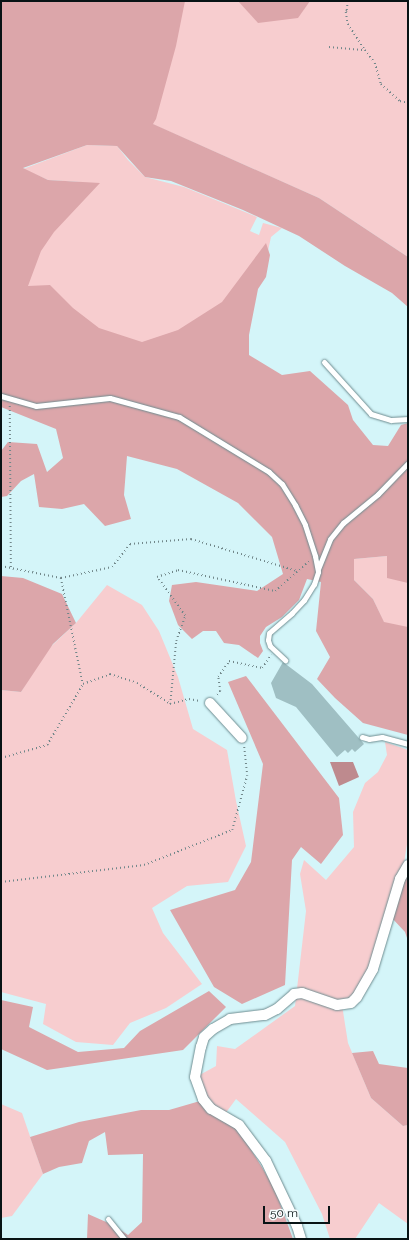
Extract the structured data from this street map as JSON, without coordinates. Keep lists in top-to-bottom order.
{
  "scale_bar": "50 m"
}
